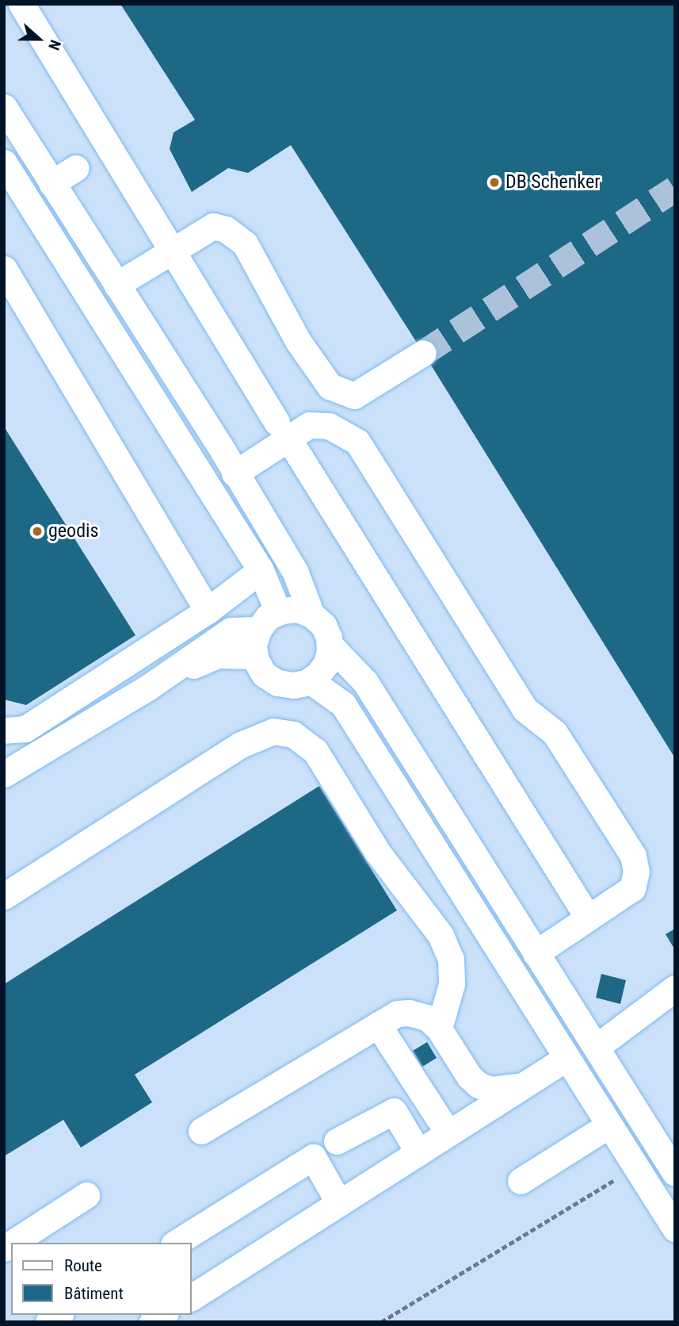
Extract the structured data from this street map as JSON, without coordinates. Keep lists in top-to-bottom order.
{
  "places": ["DB Schenker", "geodis"],
  "legend": ["Route", "Bâtiment"],
  "north": "right"
}
